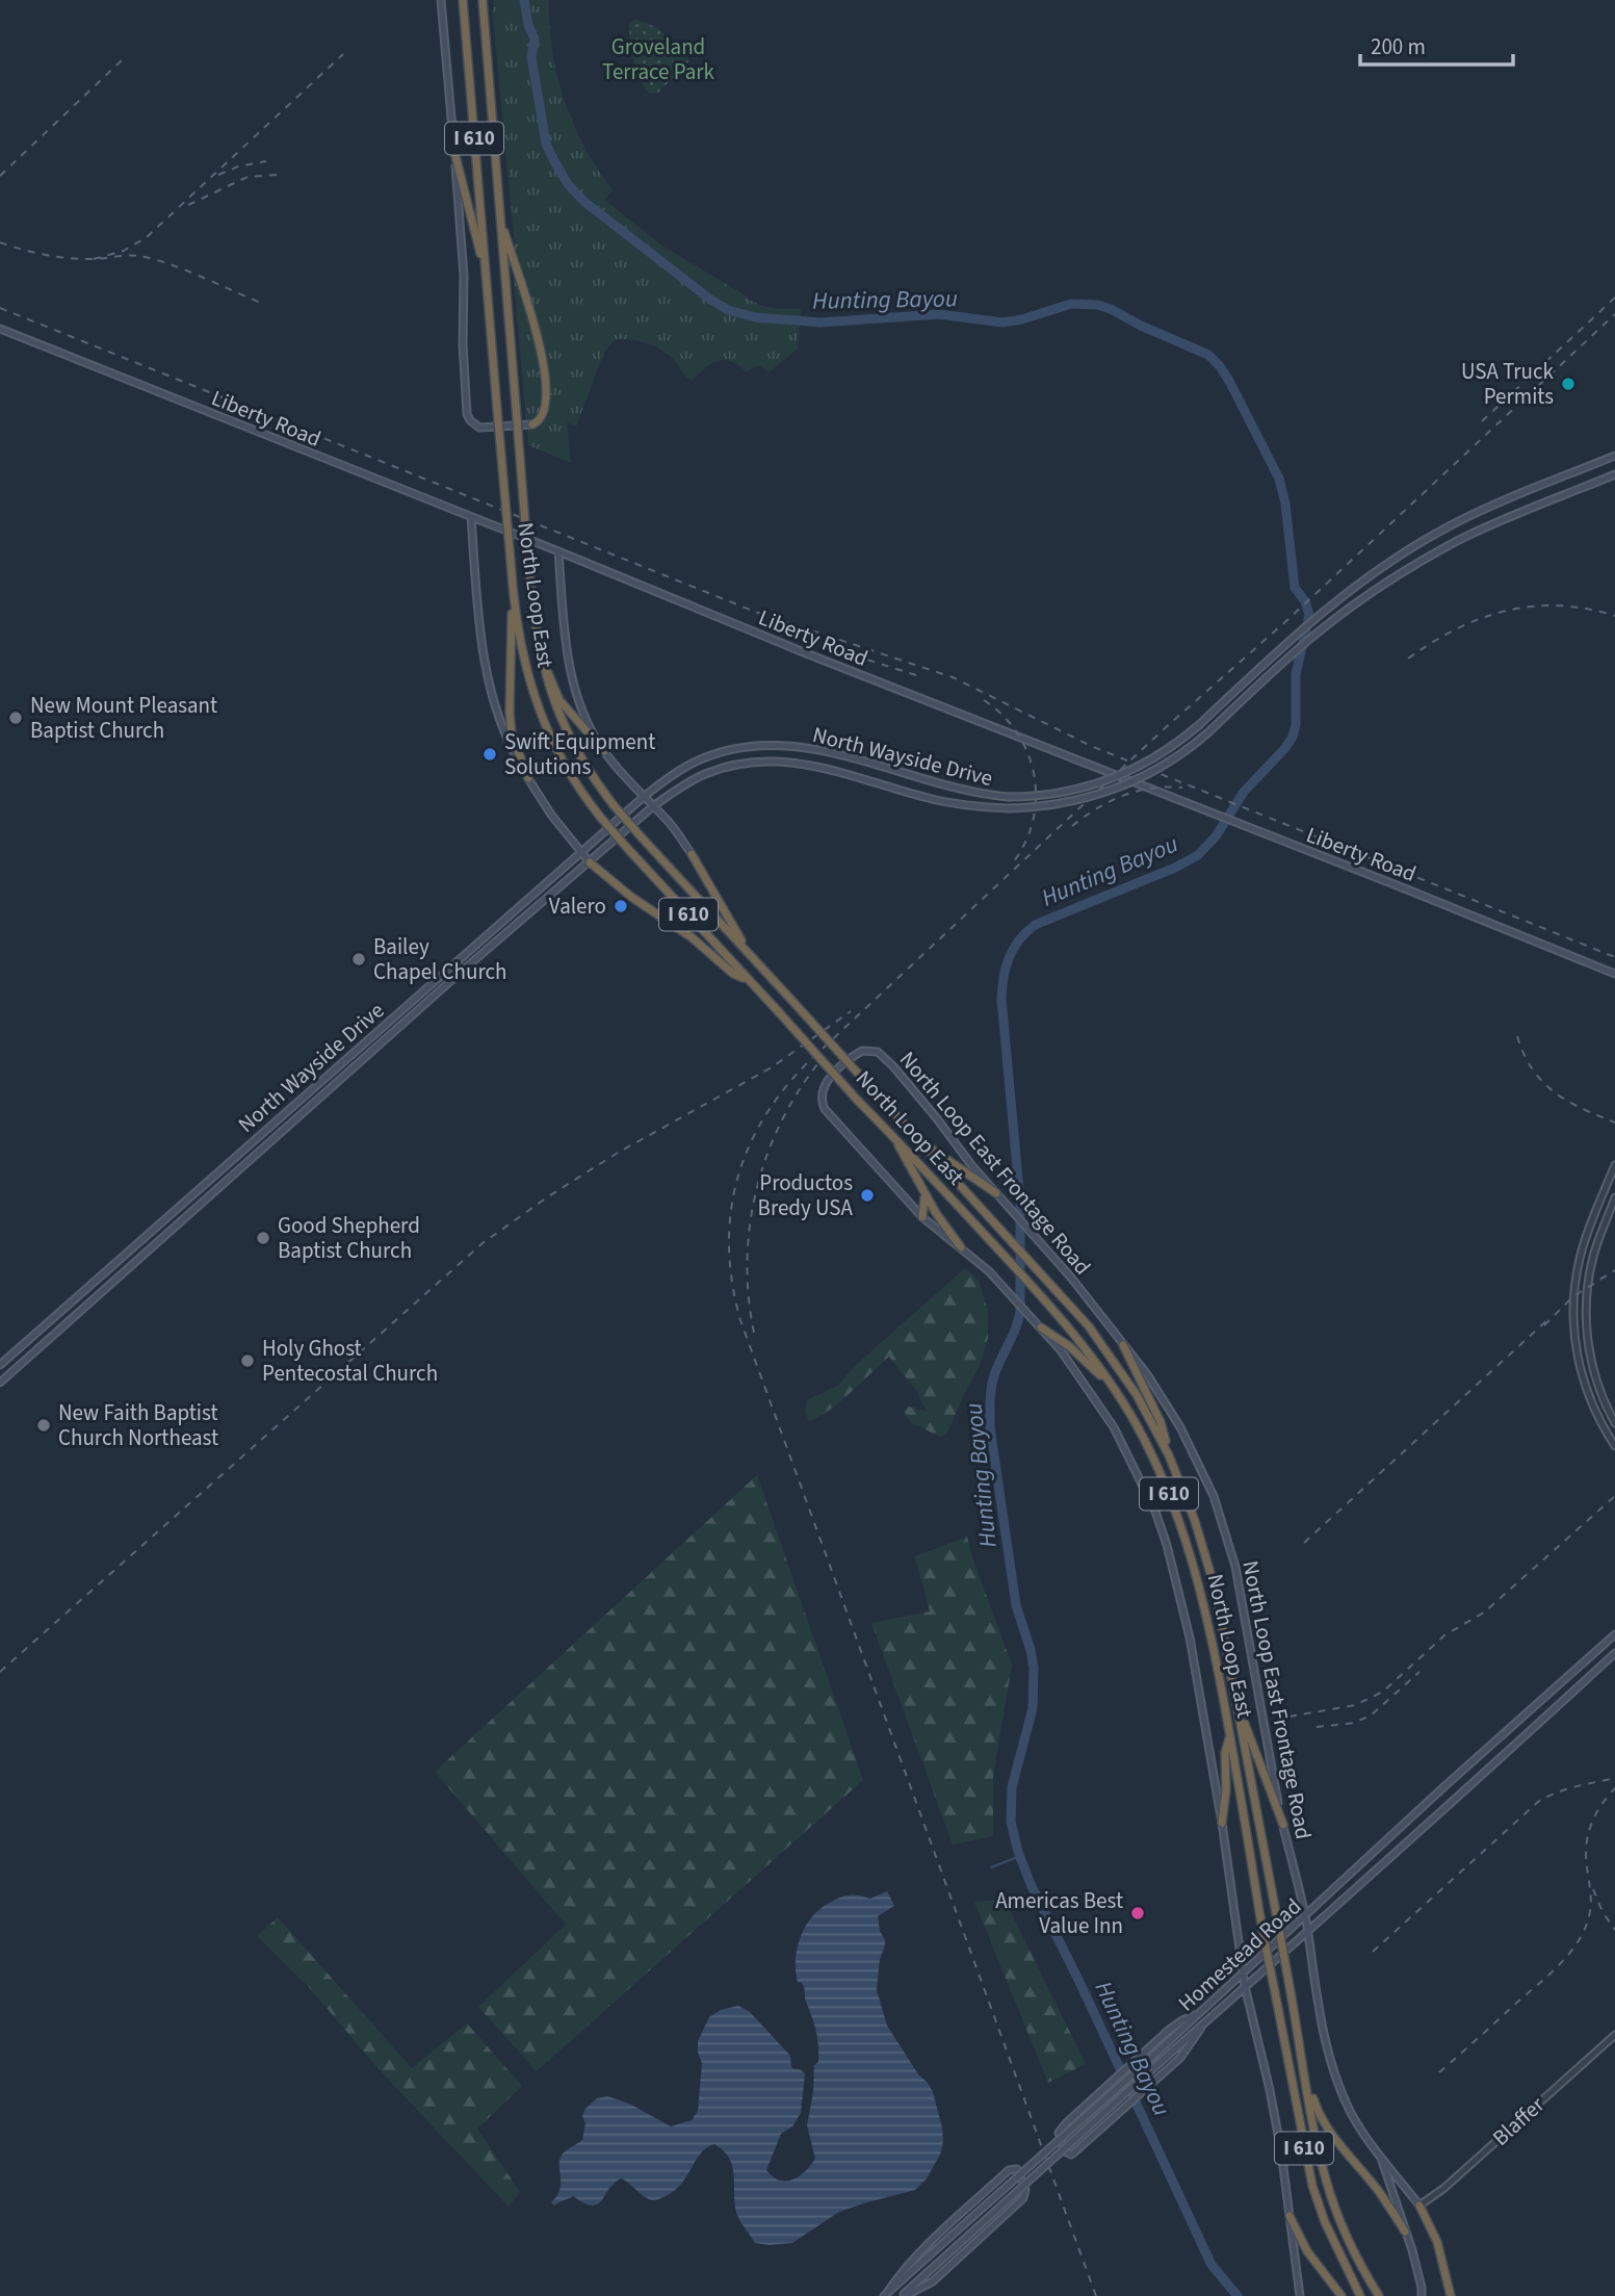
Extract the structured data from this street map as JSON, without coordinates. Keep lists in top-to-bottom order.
{
  "streets": {
    "highway": ["I 610", "North Loop East"],
    "main road": [
      "Liberty Road",
      "North Wayside Drive",
      "North Loop East Frontage Road",
      "Homestead Road"
    ],
    "street": ["Blaffer"]
  },
  "crossings": [
    ["North Loop East Frontage Road", "Homestead Road"],
    ["North Loop East Frontage Road", "Blaffer"]
  ],
  "water": ["Hunting Bayou"],
  "parks": ["Groveland Terrace Park"],
  "places": [
    "USA Truck Permits",
    "New Mount Pleasant Baptist Church",
    "Swift Equipment Solutions",
    "Valero",
    "Bailey Chapel Church",
    "Productos Bredy USA",
    "Good Shepherd Baptist Church",
    "Holy Ghost Pentecostal Church",
    "New Faith Baptist Church Northeast",
    "Americas Best Value Inn"
  ],
  "scale_bar": "200 m"
}
